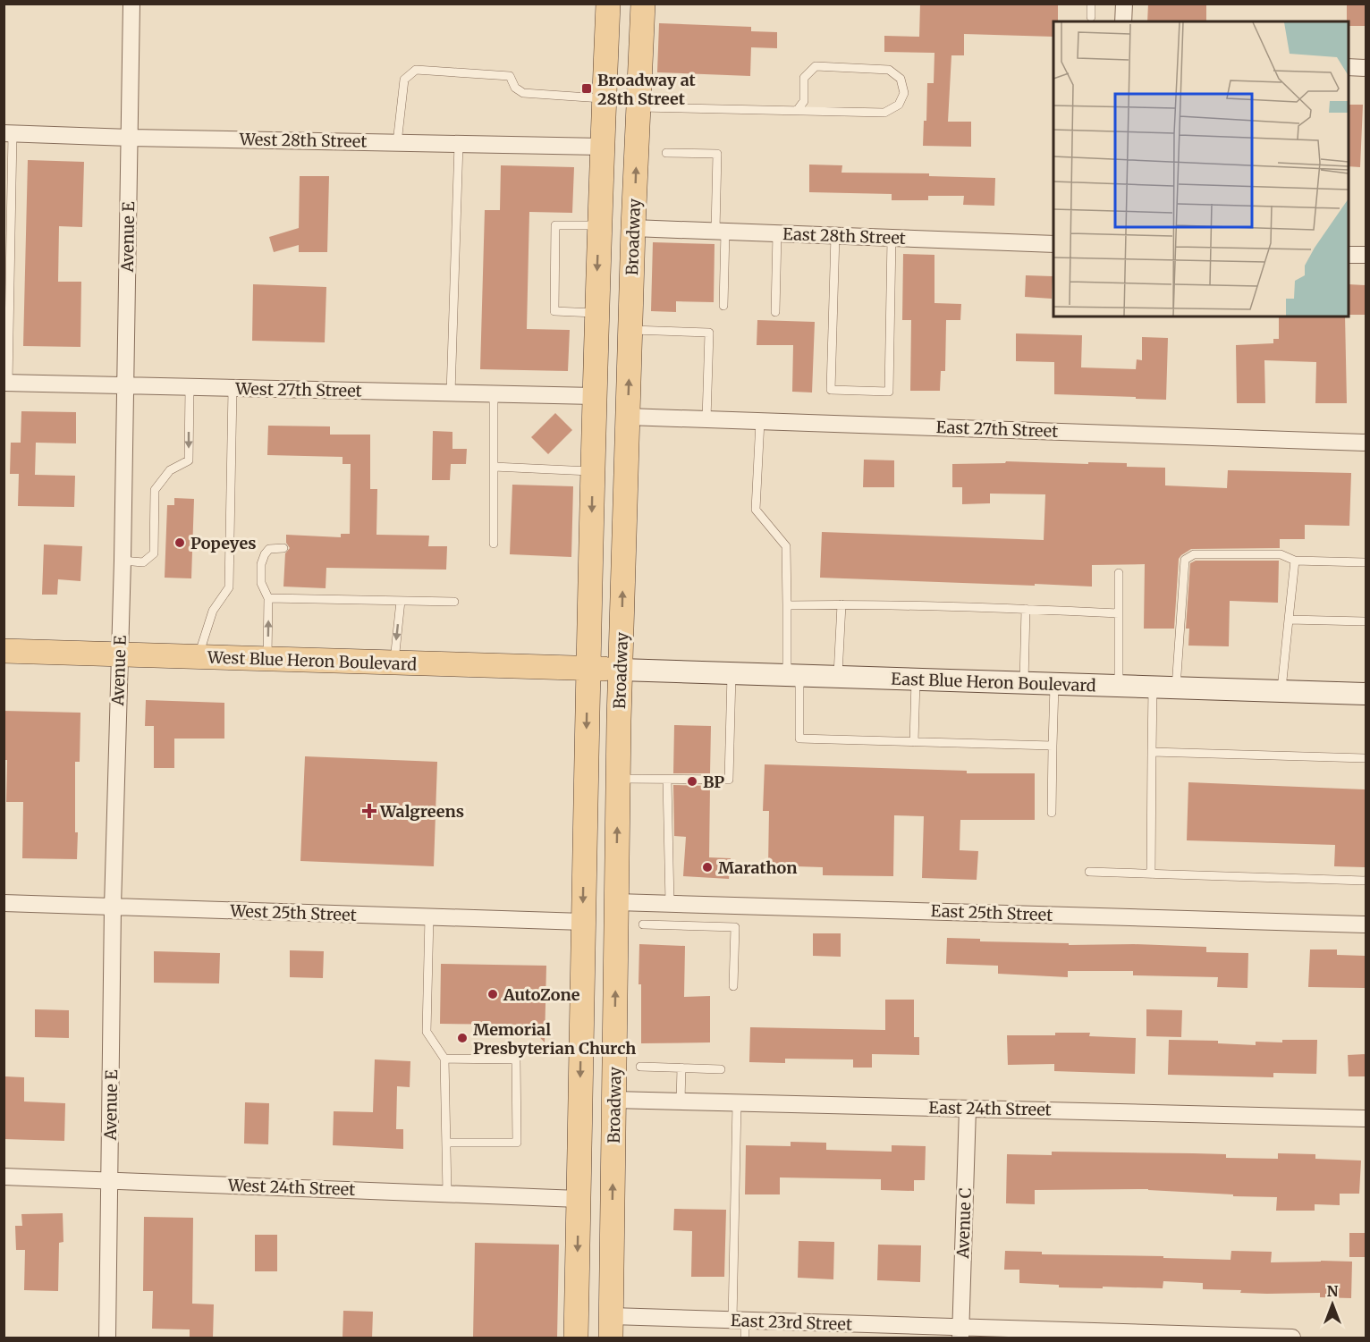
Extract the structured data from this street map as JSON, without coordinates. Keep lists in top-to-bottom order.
{
  "streets": {
    "main road": ["Broadway", "West Blue Heron Boulevard", "East Blue Heron Boulevard"],
    "street": [
      "West 28th Street",
      "East 28th Street",
      "Avenue E",
      "West 27th Street",
      "East 27th Street",
      "West 25th Street",
      "East 25th Street",
      "East 24th Street",
      "West 24th Street",
      "Avenue C",
      "East 23rd Street"
    ]
  },
  "crossings": [
    ["West 28th Street", "Avenue E"],
    ["West 28th Street", "Broadway"],
    ["East 28th Street", "Broadway"],
    ["Avenue E", "West 27th Street"],
    ["Avenue E", "West Blue Heron Boulevard"],
    ["Avenue E", "West 25th Street"],
    ["Avenue E", "West 24th Street"],
    ["Broadway", "West 27th Street"],
    ["Broadway", "East 27th Street"],
    ["Broadway", "West Blue Heron Boulevard"],
    ["Broadway", "East Blue Heron Boulevard"],
    ["Broadway", "West 25th Street"],
    ["Broadway", "East 25th Street"],
    ["Broadway", "East 24th Street"],
    ["Broadway", "West 24th Street"],
    ["Broadway", "East 23rd Street"],
    ["West Blue Heron Boulevard", "East Blue Heron Boulevard"],
    ["East 24th Street", "Avenue C"],
    ["Avenue C", "East 23rd Street"]
  ],
  "places": {
    "transit": ["Broadway at 28th Street"],
    "other": [
      "Popeyes",
      "BP",
      "Marathon",
      "AutoZone",
      "Memorial Presbyterian Church"
    ],
    "health": ["Walgreens"]
  },
  "north": "top"
}
